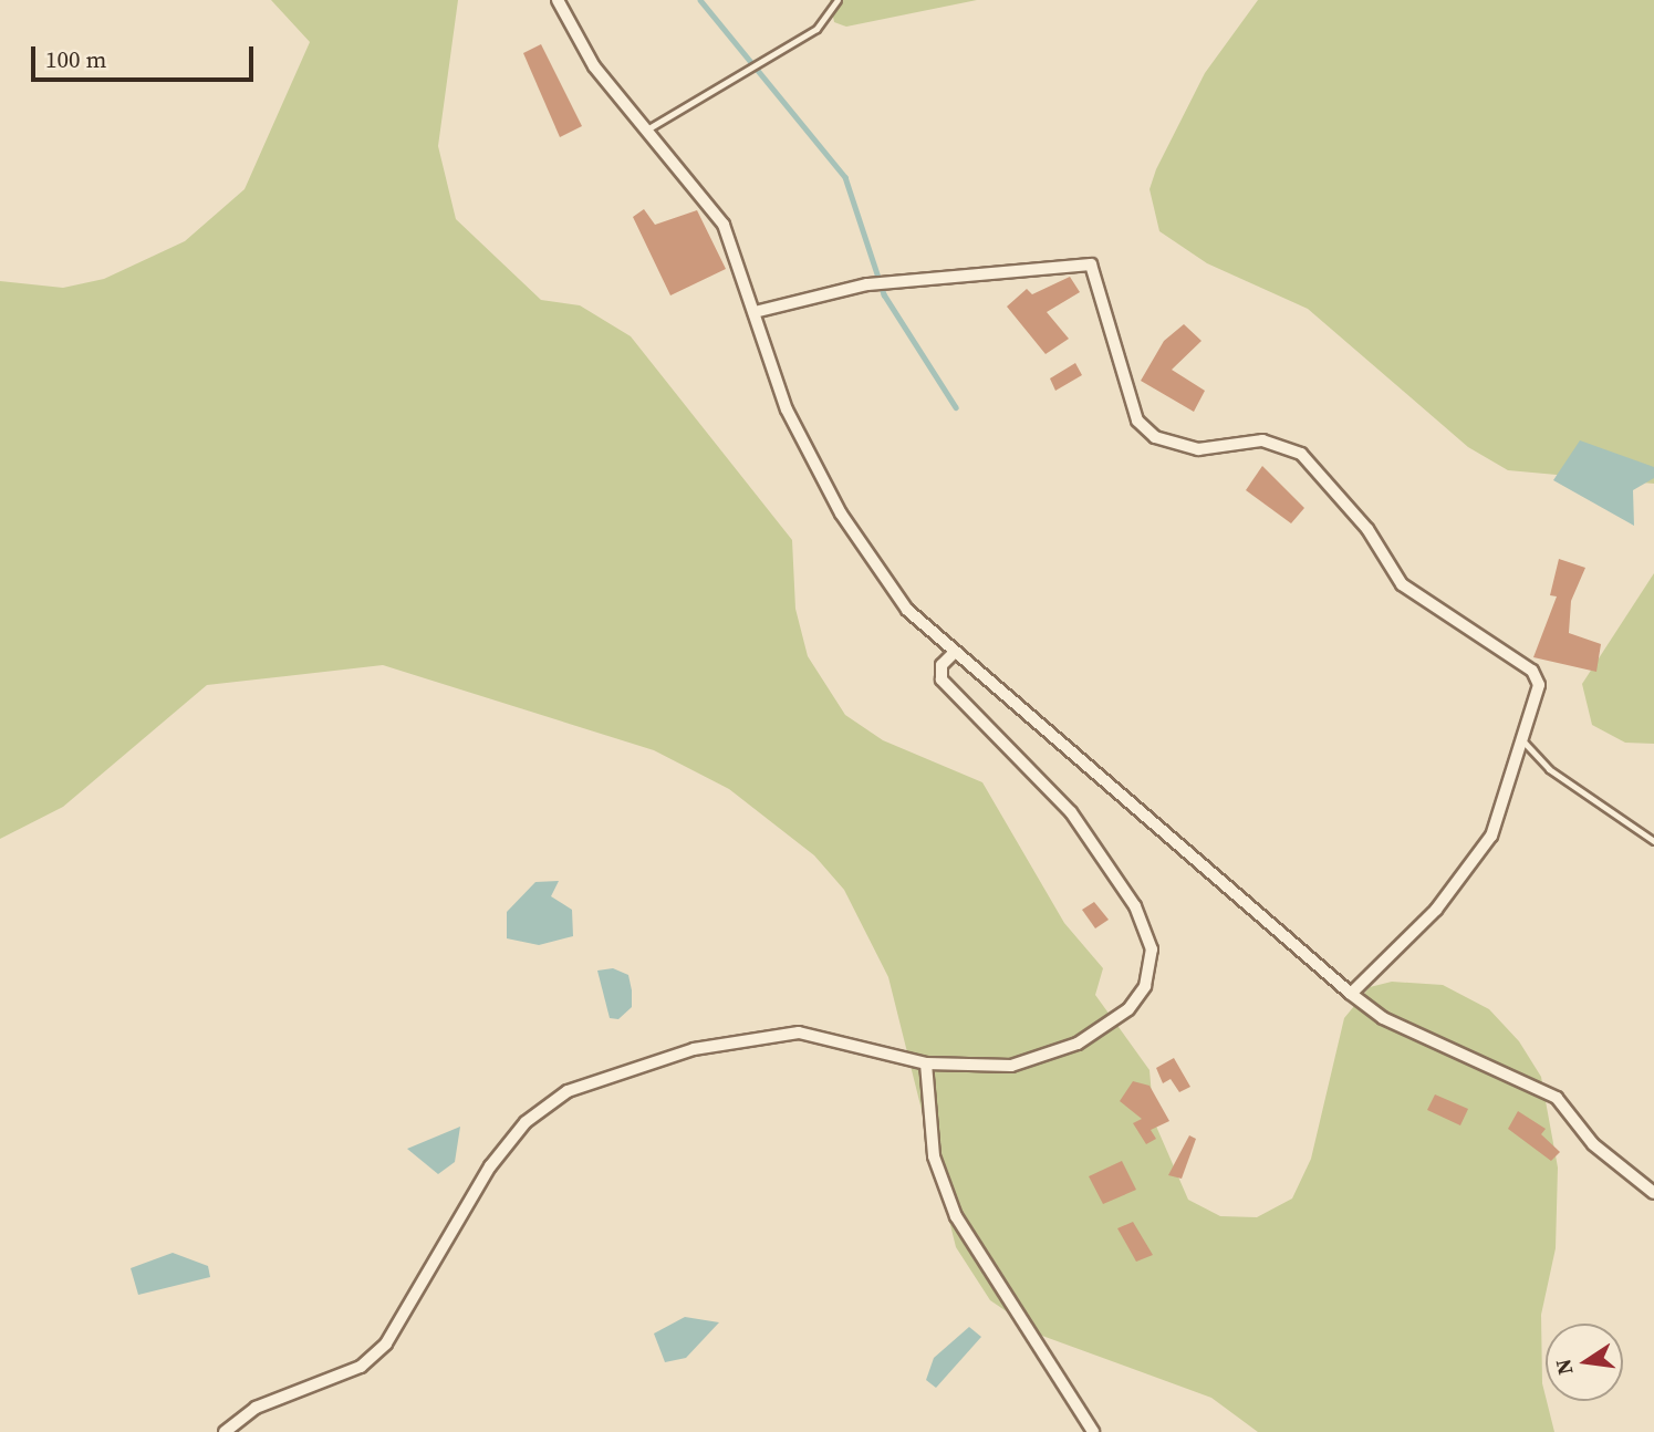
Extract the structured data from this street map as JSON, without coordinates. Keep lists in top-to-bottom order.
{
  "scale_bar": "100 m",
  "north": "left"
}
